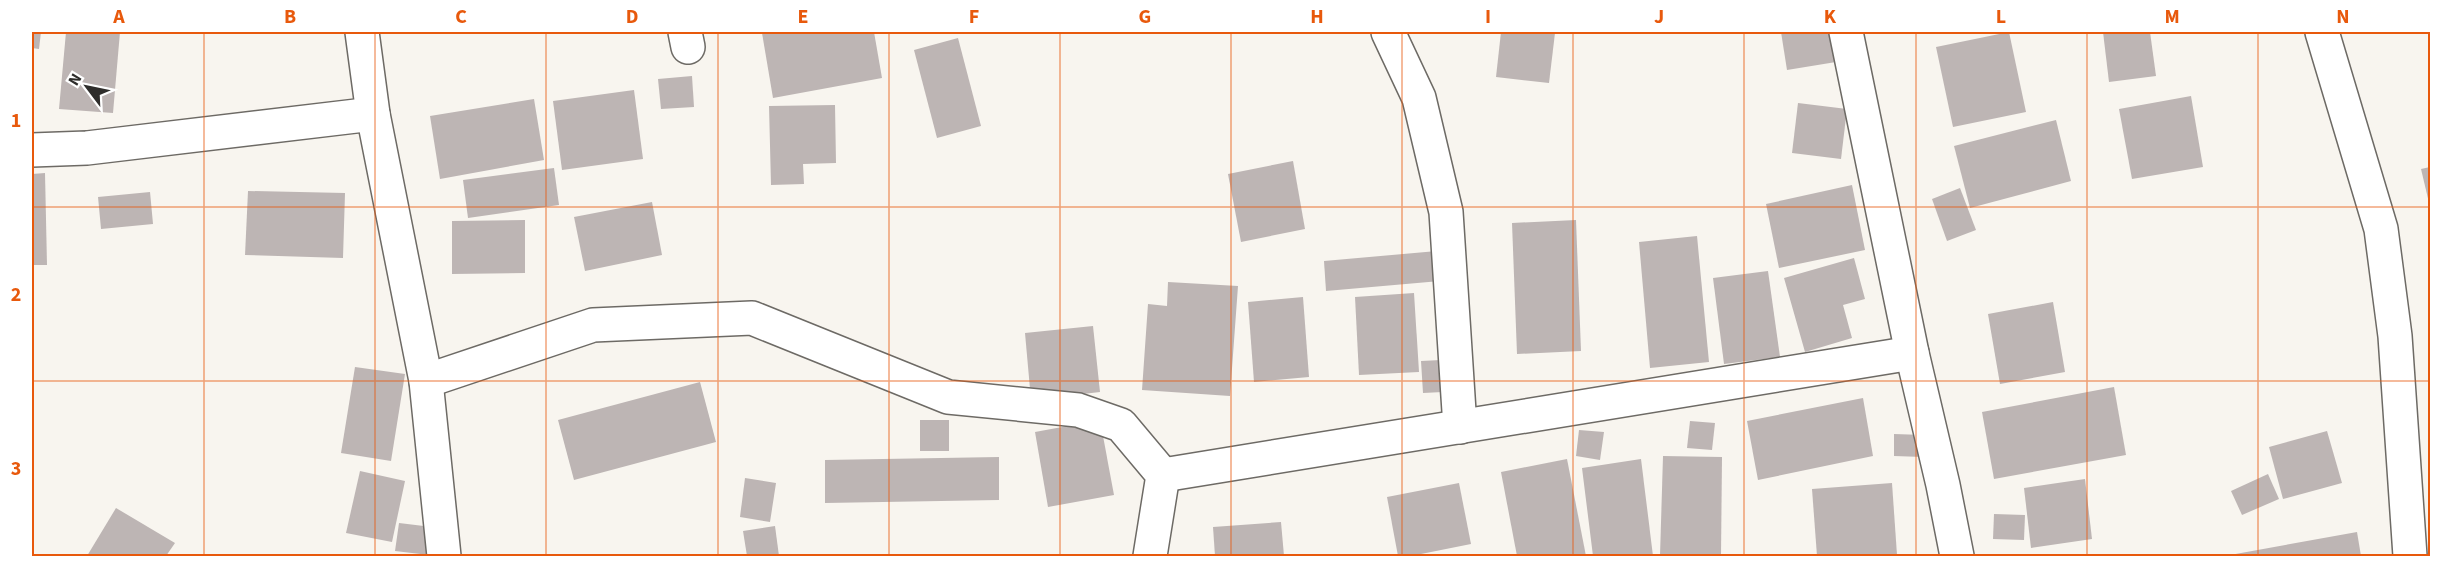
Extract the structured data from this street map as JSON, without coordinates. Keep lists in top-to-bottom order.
{
  "north": "top left",
  "grid": {
    "columns": [
      "A",
      "B",
      "C",
      "D",
      "E",
      "F",
      "G",
      "H",
      "I",
      "J",
      "K",
      "L",
      "M",
      "N"
    ],
    "rows": ["1", "2", "3"]
  }
}
